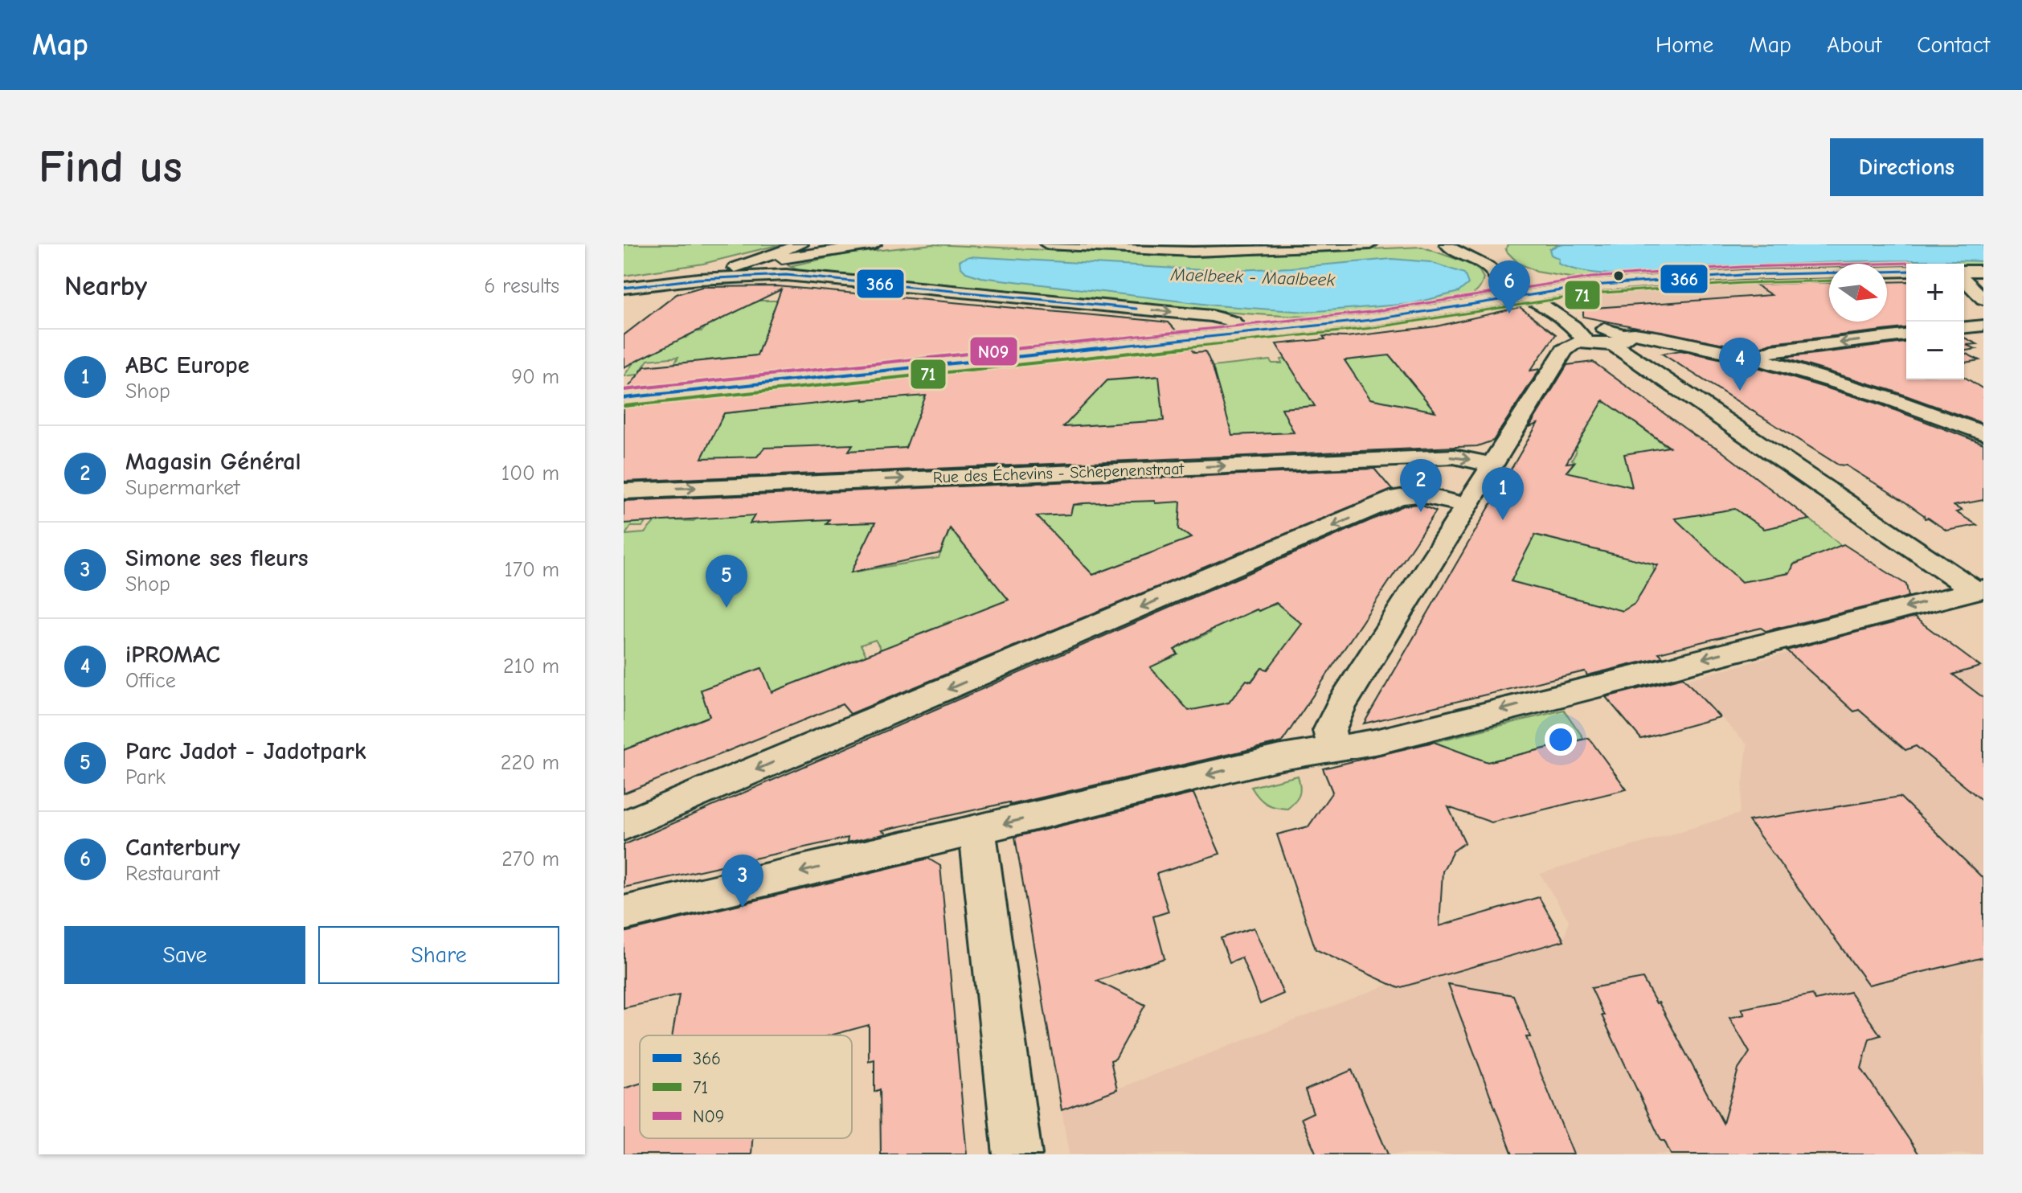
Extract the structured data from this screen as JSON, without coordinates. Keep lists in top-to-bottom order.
{
  "streets": {
    "street": ["Rue des Échevins - Schepenenstraat"]
  },
  "water": ["Maelbeek - Maalbeek"],
  "lines": ["transit line N09", "transit line 366", "transit line 71"],
  "legend": ["366", "71", "N09"],
  "north": "right",
  "page": {
    "header": "Map",
    "nav": [
      "Home",
      "Map",
      "About",
      "Contact"
    ],
    "buttons": [
      "Directions",
      ["Save", "Share"]
    ],
    "title": "Find us",
    "heading": ["Nearby", "6 results"],
    "pins": [
      "6",
      "4",
      "2",
      "1",
      "5",
      "3"
    ],
    "map_buttons": ["+", "−"],
    "list": [
      {
        "mark": "1",
        "name": "ABC Europe",
        "note": "Shop",
        "value": "90 m"
      },
      {
        "mark": "2",
        "name": "Magasin Général",
        "note": "Supermarket",
        "value": "100 m"
      },
      {
        "mark": "3",
        "name": "Simone ses fleurs",
        "note": "Shop",
        "value": "170 m"
      },
      {
        "mark": "4",
        "name": "iPROMAC",
        "note": "Office",
        "value": "210 m"
      },
      {
        "mark": "5",
        "name": "Parc Jadot - Jadotpark",
        "note": "Park",
        "value": "220 m"
      },
      {
        "mark": "6",
        "name": "Canterbury",
        "note": "Restaurant",
        "value": "270 m"
      }
    ]
  }
}
